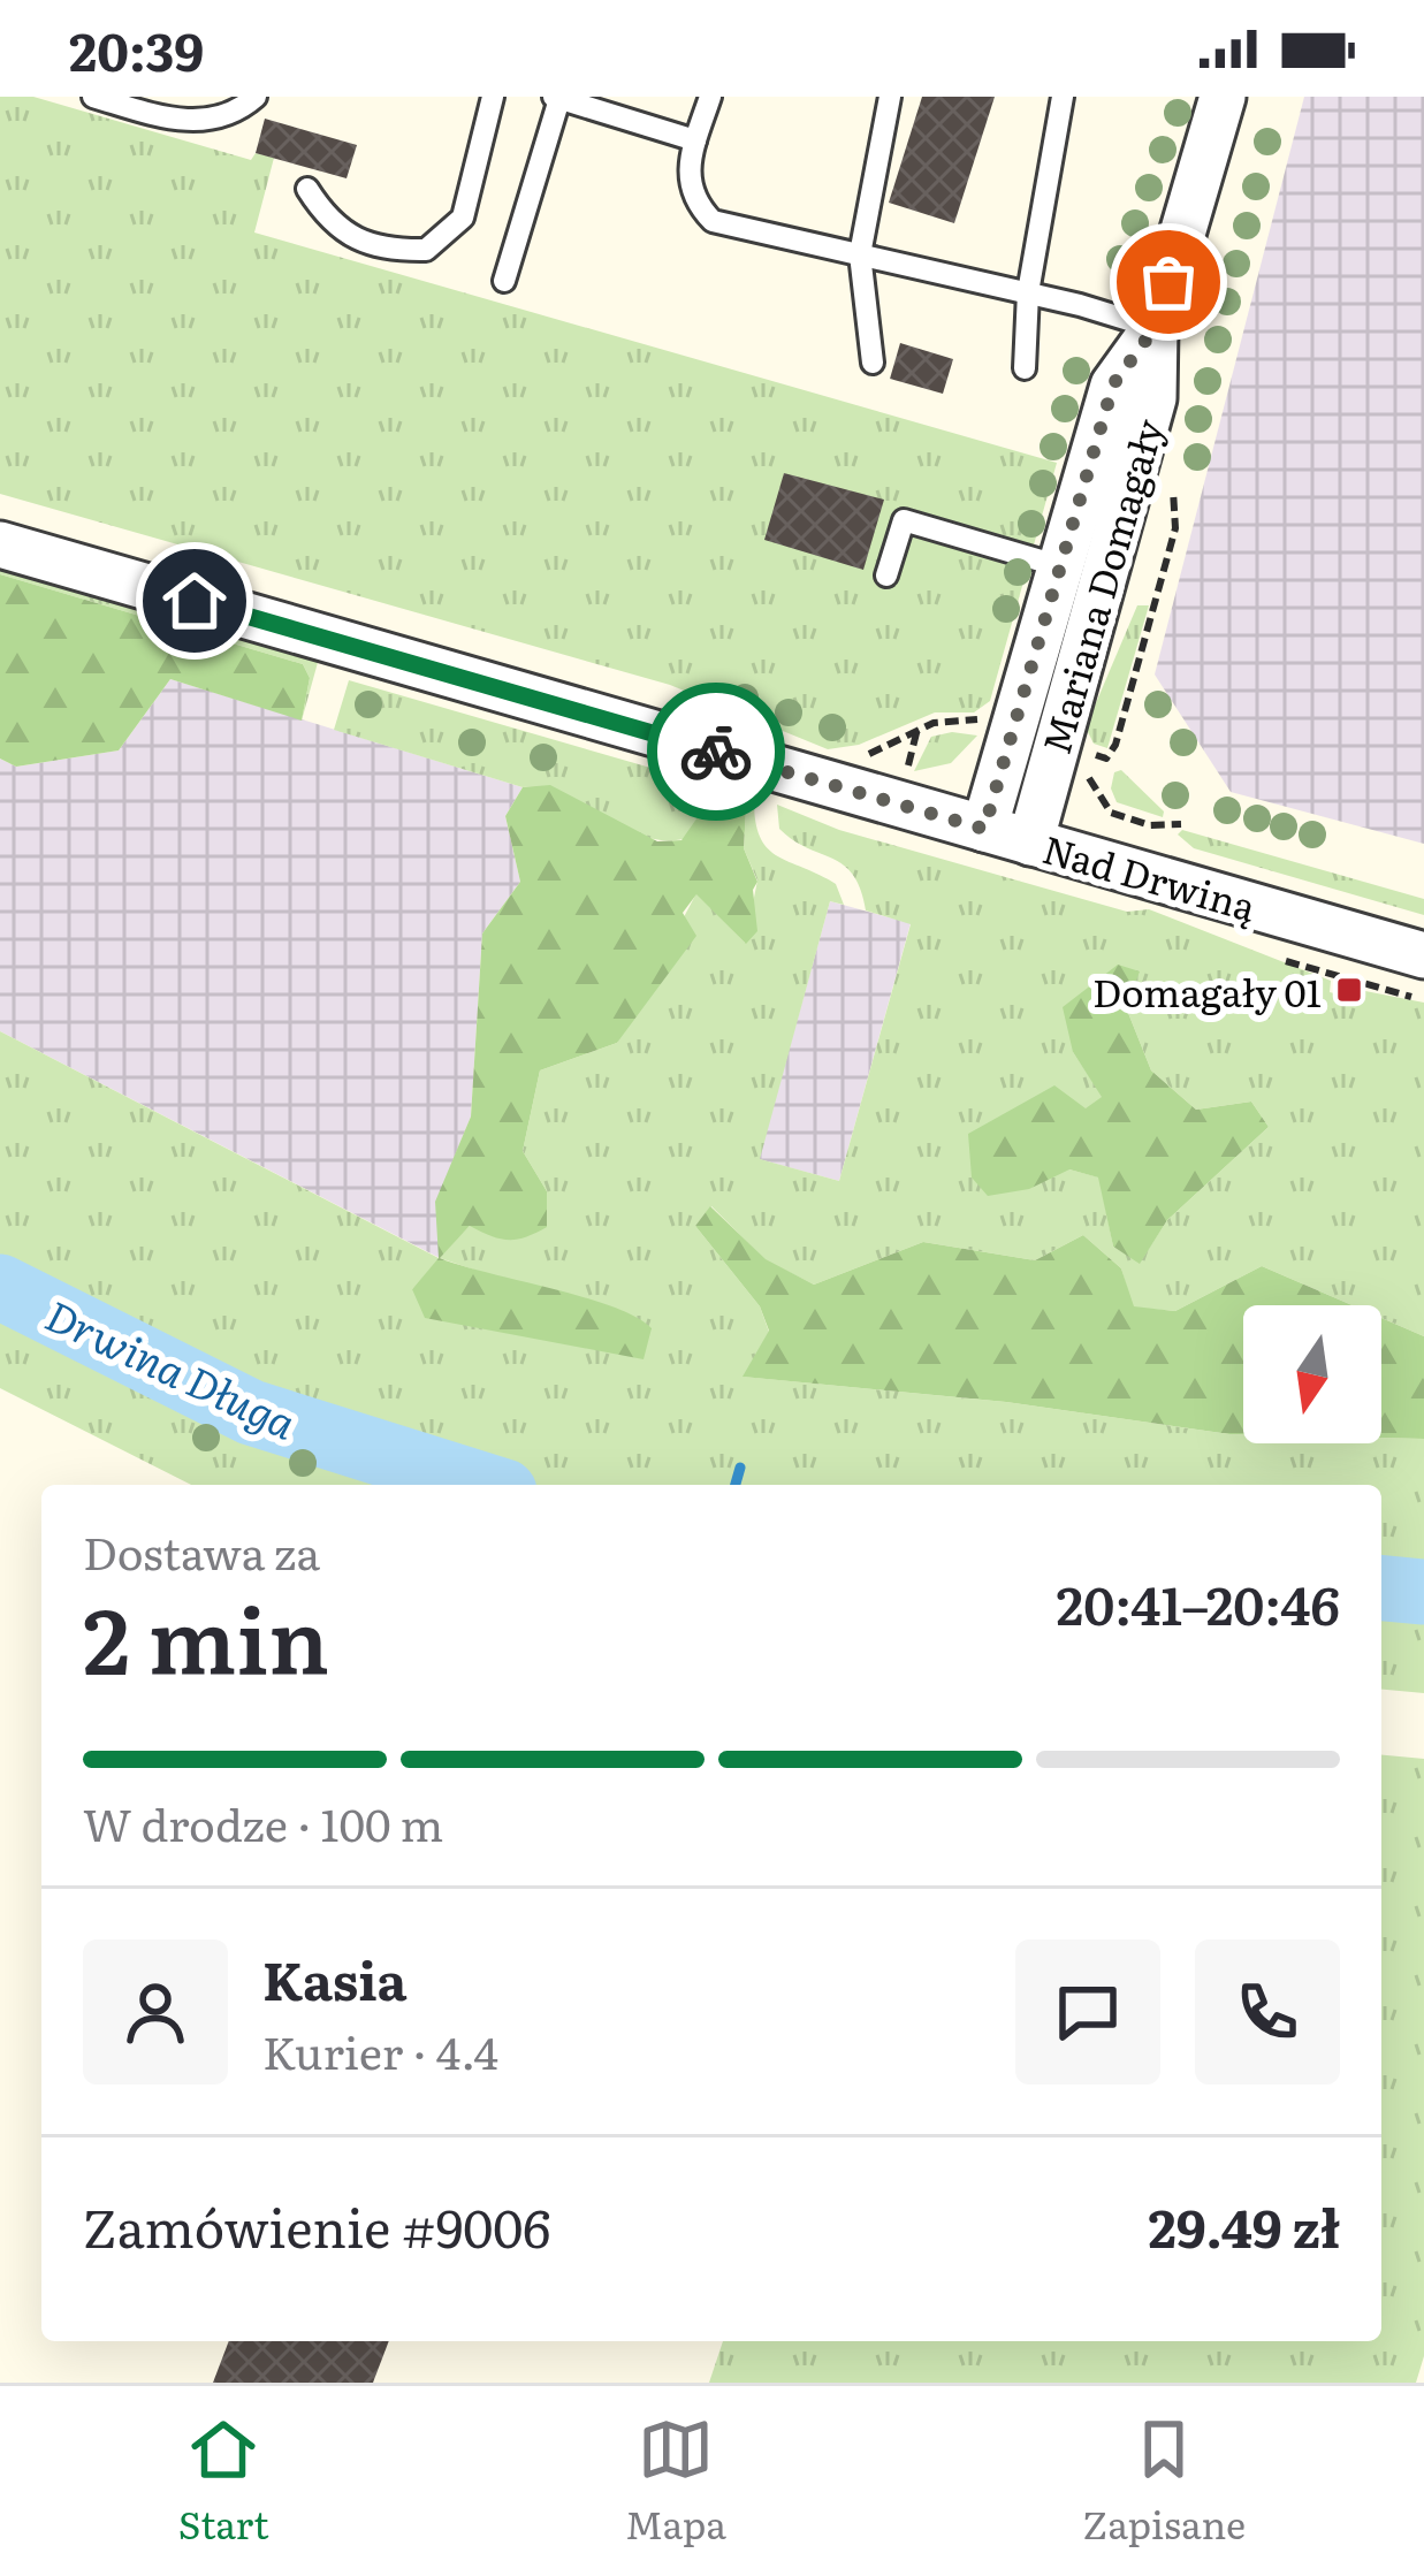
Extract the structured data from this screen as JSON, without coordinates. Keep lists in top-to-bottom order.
{
  "streets": {
    "street": ["Mariana Domagały", "Nad Drwiną"]
  },
  "crossings": [
    ["Mariana Domagały", "Nad Drwiną"]
  ],
  "water": ["Drwina Długa"],
  "places": {
    "transit": ["Domagały 01"]
  },
  "north": "bottom",
  "page": {
    "status": "20:39",
    "heading": ["2 min", "Dostawa za", "20:41–20:46"],
    "panel": [
      "Kasia",
      "Kurier · 4.4",
      "Zamówienie #9006",
      "29.49 zł"
    ],
    "bar": "W drodze · 100 m",
    "tabs": ["Start", "Mapa", "Zapisane"]
  }
}
